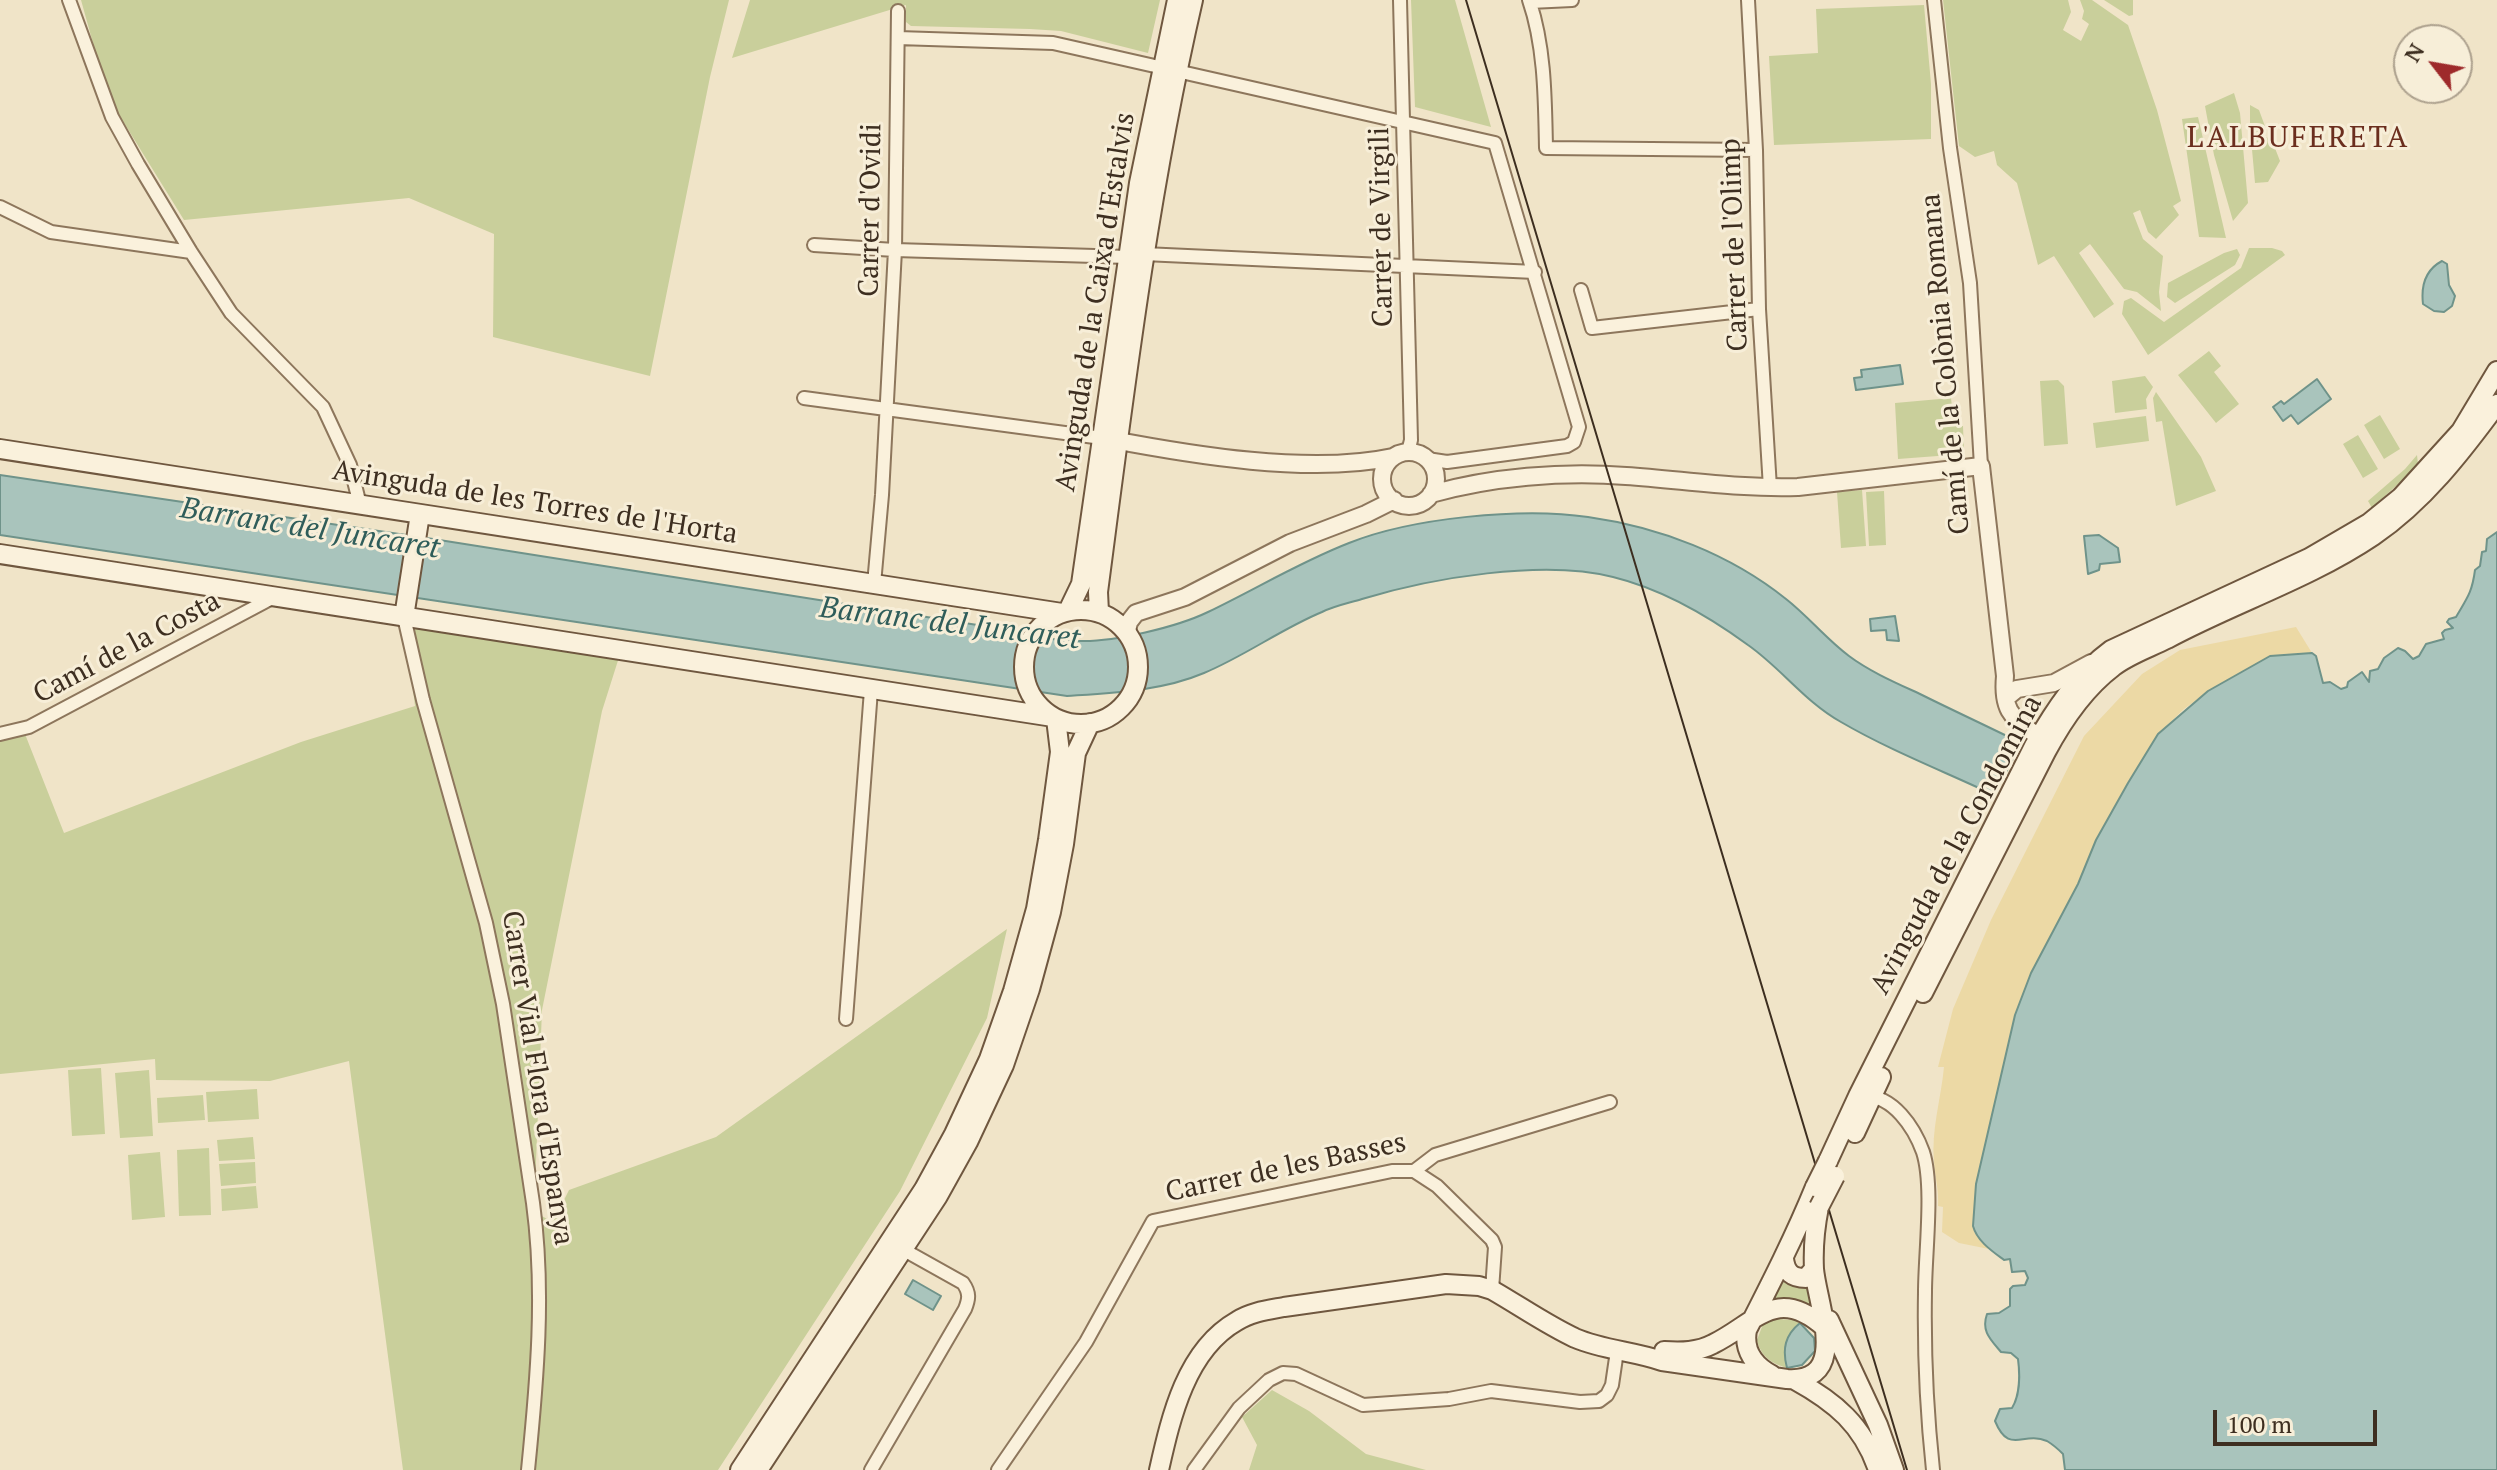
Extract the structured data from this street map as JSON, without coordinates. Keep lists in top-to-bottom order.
{
  "streets": {
    "main road": [
      "Avinguda de la Caixa d'Estalvis",
      "Avinguda de les Torres de l'Horta",
      "Avinguda de la Condomina",
      "Carrer Vial Flora d'Espanya"
    ],
    "street": [
      "Carrer d'Ovidi",
      "Carrer de Virgili",
      "Carrer de l'Olimp",
      "Camí de la Colònia Romana",
      "Camí de la Costa",
      "Carrer de les Basses"
    ]
  },
  "crossings": [
    ["Avinguda de la Caixa d'Estalvis", "Avinguda de les Torres de l'Horta"],
    ["Avinguda de les Torres de l'Horta", "Carrer Vial Flora d'Espanya"]
  ],
  "districts": ["L'ALBUFERETA"],
  "water": ["Barranc del Juncaret"],
  "scale_bar": "100 m",
  "north": "top left"
}
